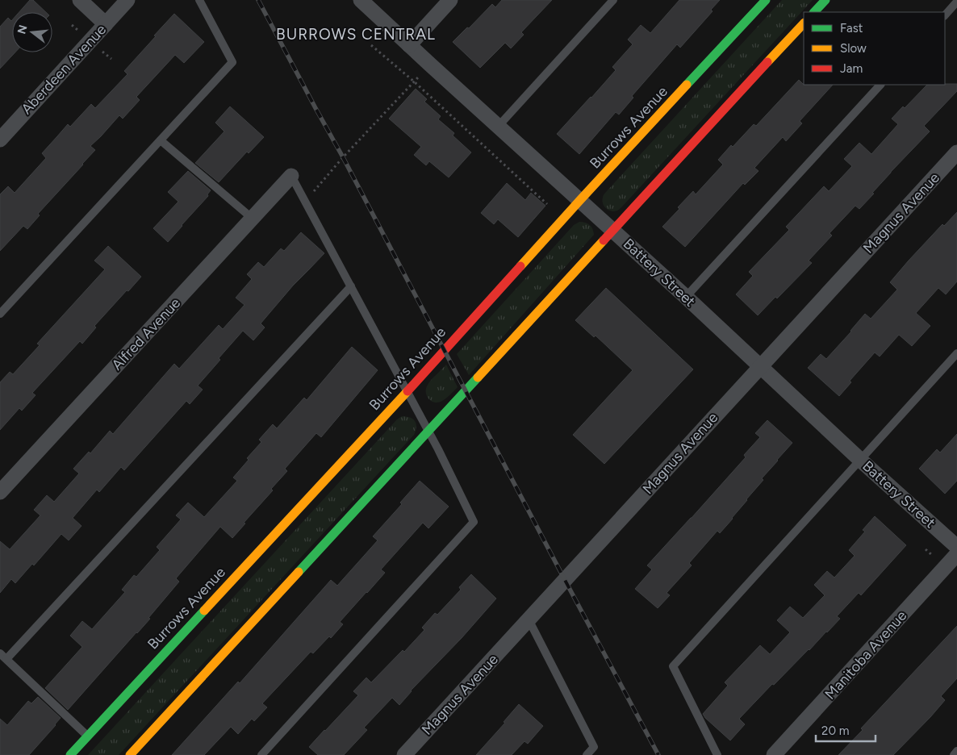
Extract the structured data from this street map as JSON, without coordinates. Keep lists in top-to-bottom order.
{
  "streets": {
    "street": [
      "Aberdeen Avenue",
      "Burrows Avenue",
      "Magnus Avenue",
      "Battery Street",
      "Alfred Avenue",
      "Manitoba Avenue"
    ]
  },
  "crossings": [
    ["Burrows Avenue", "Battery Street"],
    ["Magnus Avenue", "Battery Street"]
  ],
  "districts": ["BURROWS CENTRAL"],
  "legend": ["Fast", "Slow", "Jam"],
  "scale_bar": "20 m",
  "north": "left"
}
